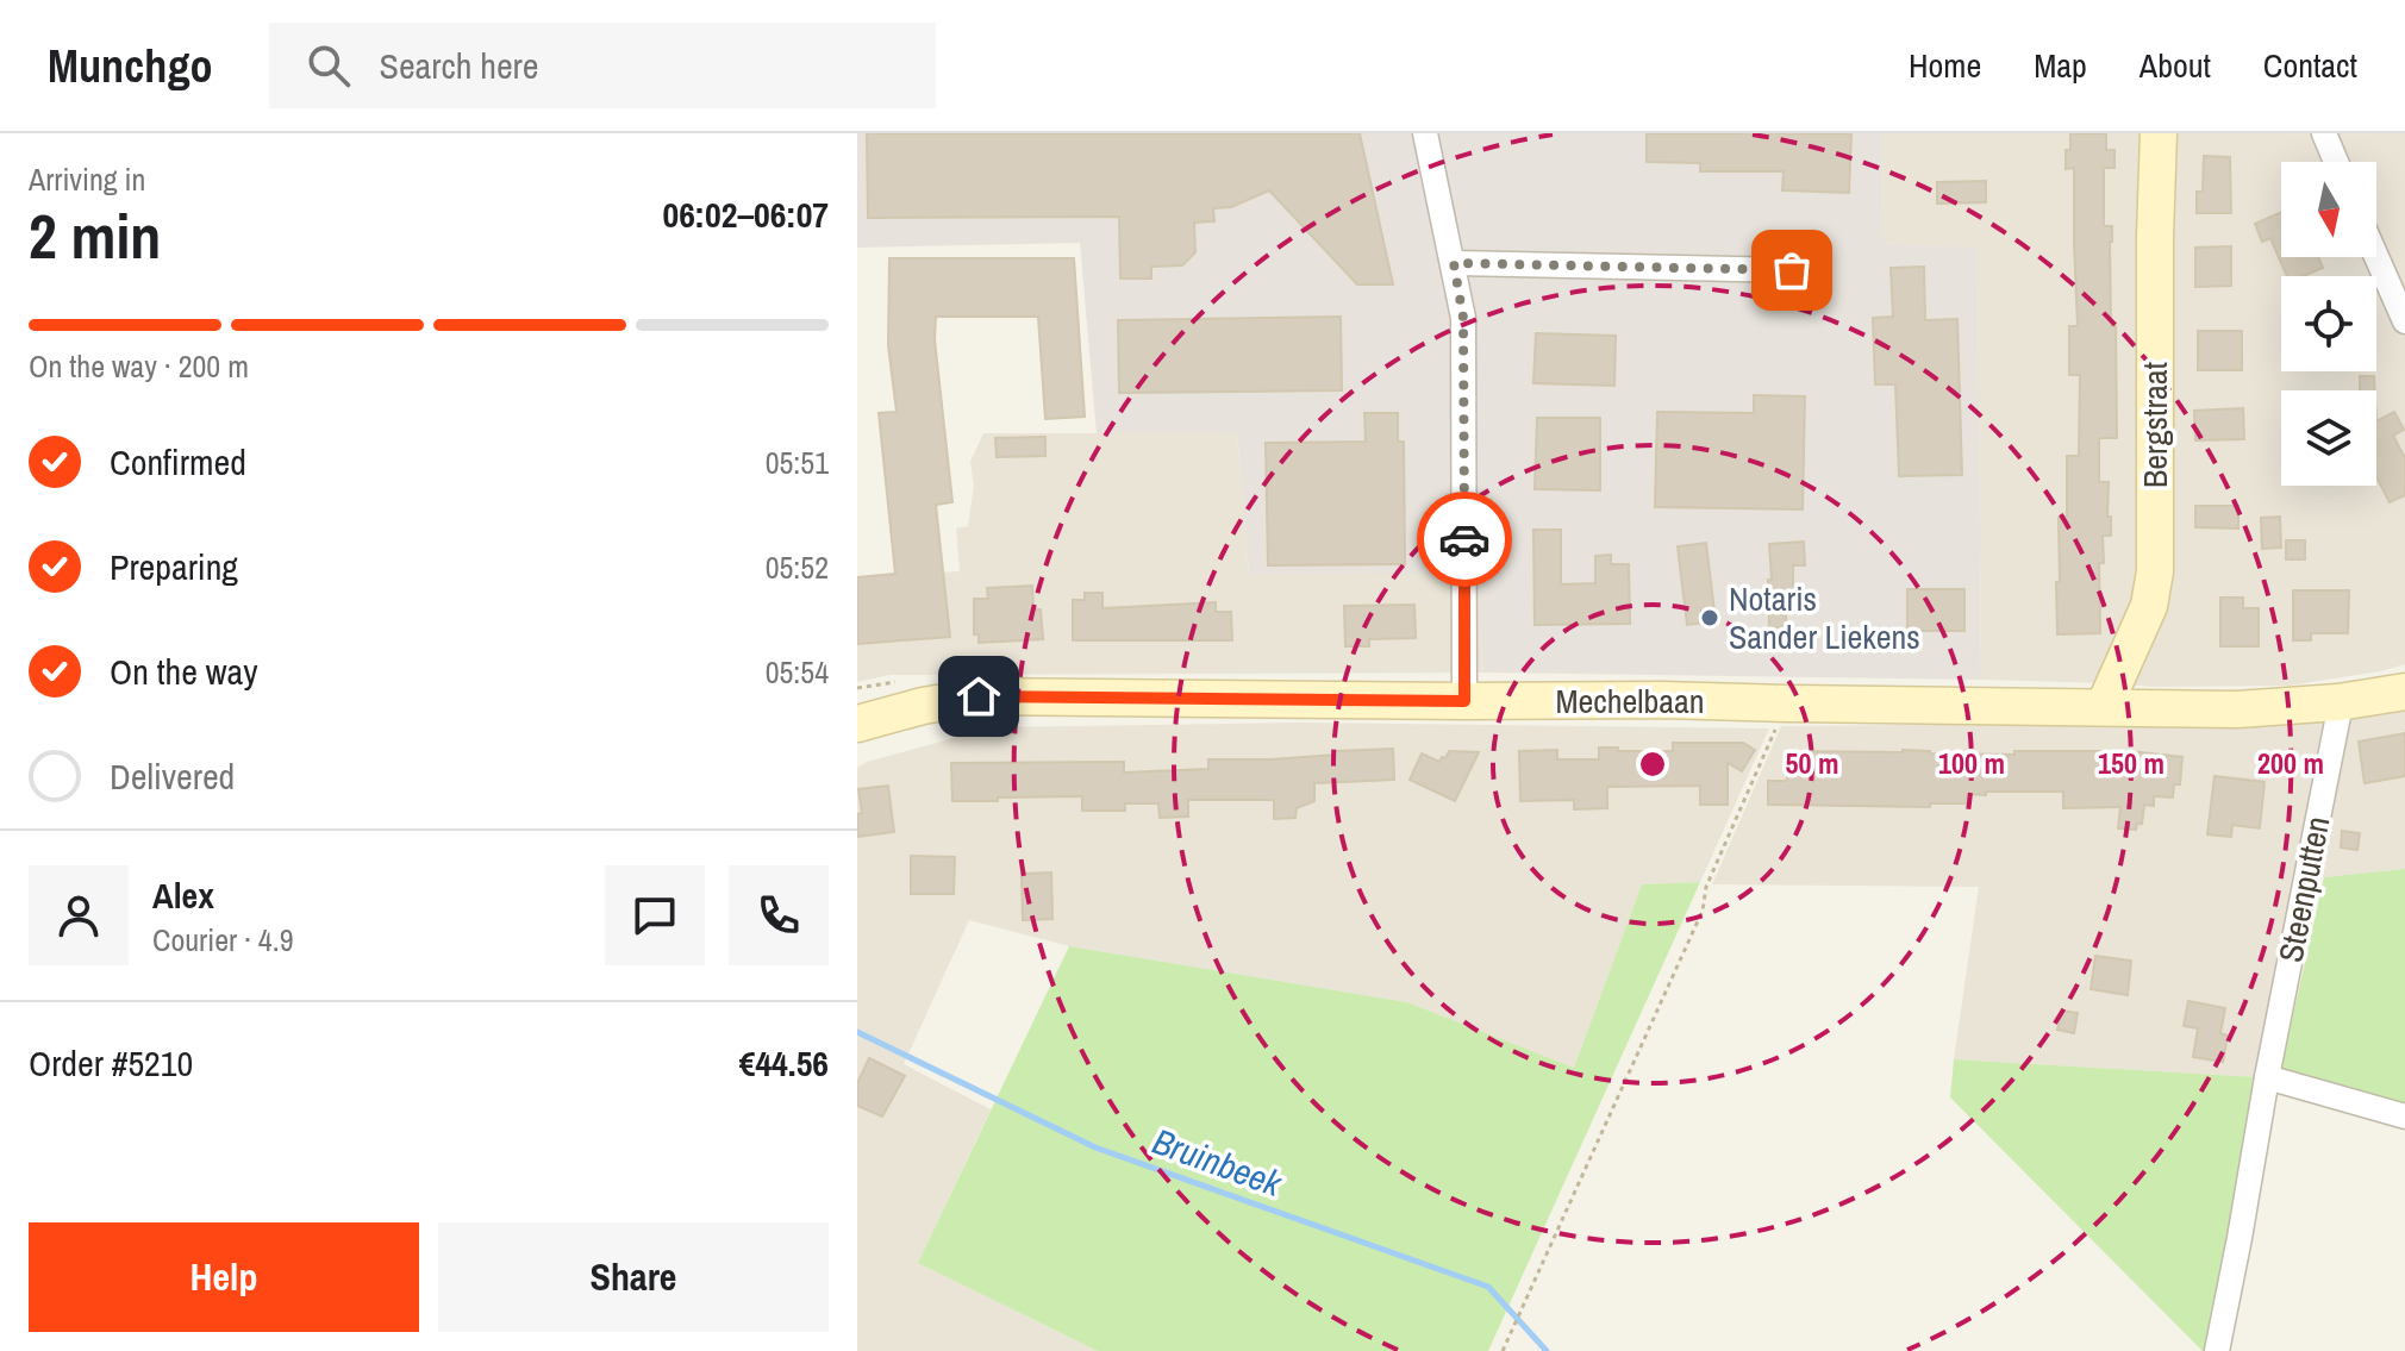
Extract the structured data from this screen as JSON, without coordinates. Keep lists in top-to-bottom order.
{
  "streets": {
    "street": ["Bergstraat", "Mechelbaan", "Steenputten"]
  },
  "crossings": [
    ["Bergstraat", "Mechelbaan"],
    ["Mechelbaan", "Steenputten"]
  ],
  "water": ["Bruinbeek"],
  "places": ["Notaris Sander Liekens"],
  "north": "bottom",
  "page": {
    "header": "Munchgo",
    "search": "Search here",
    "nav": [
      "Home",
      "Map",
      "About",
      "Contact"
    ],
    "heading": ["2 min", "Arriving in", "06:02–06:07"],
    "panel": [
      "Alex",
      "Courier · 4.9",
      "Order #5210",
      "€44.56"
    ],
    "bar": "On the way · 200 m",
    "list": [
      ["Confirmed", "05:51"],
      ["Preparing", "05:52"],
      ["On the way", "05:54"],
      "Delivered"
    ],
    "buttons": ["Help", "Share"]
  },
  "rings": [
    "50 m",
    "100 m",
    "150 m",
    "200 m"
  ]
}
